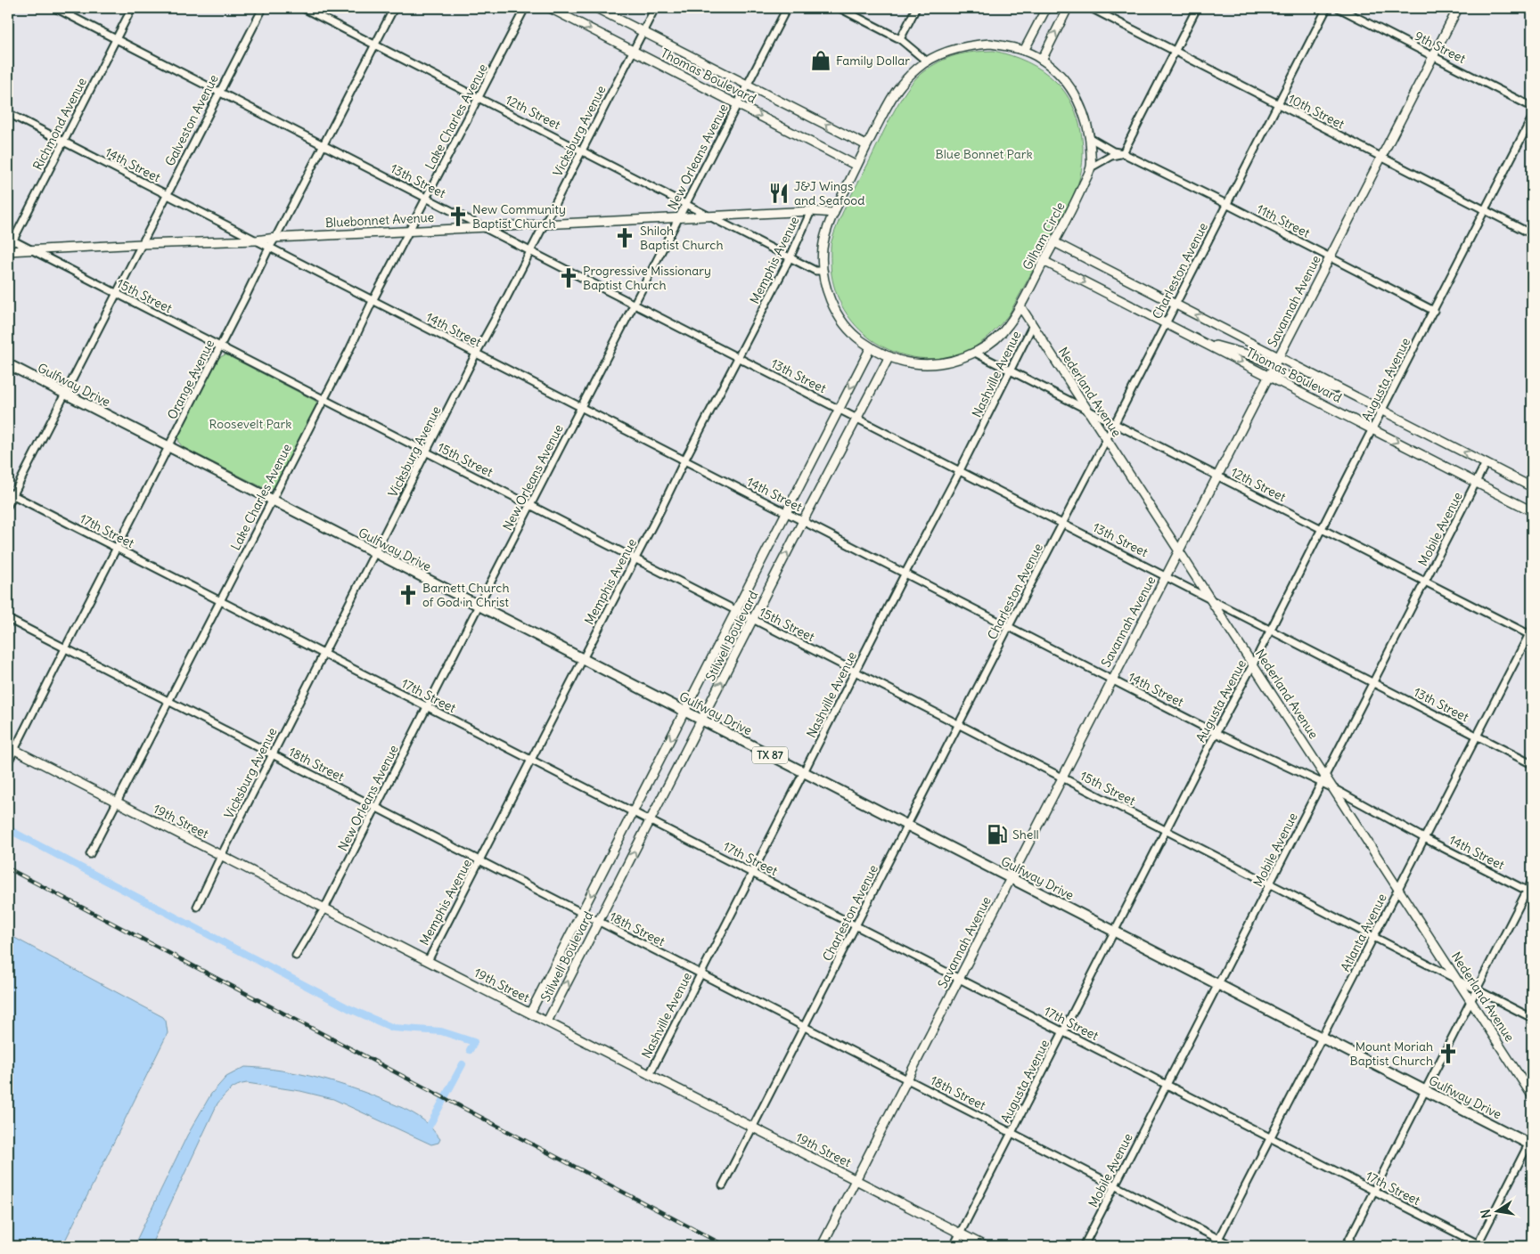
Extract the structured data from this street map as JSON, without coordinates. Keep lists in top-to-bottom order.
{
  "streets": {
    "main road": ["Gulfway Drive", "TX 87"],
    "street": [
      "9th Street",
      "Thomas Boulevard",
      "10th Street",
      "12th Street",
      "Lake Charles Avenue",
      "Galveston Avenue",
      "Richmond Avenue",
      "Vicksburg Avenue",
      "New Orleans Avenue",
      "14th Street",
      "13th Street",
      "Bluebonnet Avenue",
      "11th Street",
      "Gilham Circle",
      "Memphis Avenue",
      "Charleston Avenue",
      "15th Street",
      "Savannah Avenue",
      "Nashville Avenue",
      "Orange Avenue",
      "Augusta Avenue",
      "Nederland Avenue",
      "Mobile Avenue",
      "17th Street",
      "Stilwell Boulevard",
      "18th Street",
      "19th Street",
      "Atlanta Avenue"
    ]
  },
  "crossings": [
    ["9th Street", "Savannah Avenue"],
    ["Thomas Boulevard", "Vicksburg Avenue"],
    ["Thomas Boulevard", "New Orleans Avenue"],
    ["Thomas Boulevard", "Gilham Circle"],
    ["Thomas Boulevard", "Charleston Avenue"],
    ["Thomas Boulevard", "Savannah Avenue"],
    ["Thomas Boulevard", "Augusta Avenue"],
    ["Thomas Boulevard", "Mobile Avenue"],
    ["10th Street", "Charleston Avenue"],
    ["10th Street", "Savannah Avenue"],
    ["10th Street", "Augusta Avenue"],
    ["12th Street", "Lake Charles Avenue"],
    ["12th Street", "Vicksburg Avenue"],
    ["12th Street", "New Orleans Avenue"],
    ["12th Street", "Bluebonnet Avenue"],
    ["12th Street", "Gilham Circle"],
    ["12th Street", "Memphis Avenue"],
    ["12th Street", "Charleston Avenue"],
    ["12th Street", "Savannah Avenue"],
    ["12th Street", "Nashville Avenue"],
    ["12th Street", "Orange Avenue"],
    ["12th Street", "Augusta Avenue"],
    ["12th Street", "Nederland Avenue"],
    ["12th Street", "Mobile Avenue"],
    ["12th Street", "Atlanta Avenue"],
    ["Lake Charles Avenue", "14th Street"],
    ["Lake Charles Avenue", "13th Street"],
    ["Lake Charles Avenue", "Bluebonnet Avenue"],
    ["Lake Charles Avenue", "15th Street"],
    ["Lake Charles Avenue", "Gulfway Drive"],
    ["Lake Charles Avenue", "17th Street"],
    ["Lake Charles Avenue", "18th Street"],
    ["Lake Charles Avenue", "19th Street"],
    ["Galveston Avenue", "14th Street"],
    ["Galveston Avenue", "13th Street"],
    ["Galveston Avenue", "Bluebonnet Avenue"],
    ["Galveston Avenue", "15th Street"],
    ["Galveston Avenue", "Gulfway Drive"],
    ["Galveston Avenue", "17th Street"],
    ["Richmond Avenue", "14th Street"],
    ["Richmond Avenue", "13th Street"],
    ["Richmond Avenue", "Bluebonnet Avenue"],
    ["Richmond Avenue", "15th Street"],
    ["Vicksburg Avenue", "14th Street"],
    ["Vicksburg Avenue", "13th Street"],
    ["Vicksburg Avenue", "Bluebonnet Avenue"],
    ["Vicksburg Avenue", "15th Street"],
    ["Vicksburg Avenue", "Gulfway Drive"],
    ["Vicksburg Avenue", "17th Street"],
    ["Vicksburg Avenue", "18th Street"],
    ["Vicksburg Avenue", "19th Street"],
    ["New Orleans Avenue", "14th Street"],
    ["New Orleans Avenue", "13th Street"],
    ["New Orleans Avenue", "Bluebonnet Avenue"],
    ["New Orleans Avenue", "15th Street"],
    ["New Orleans Avenue", "Gulfway Drive"],
    ["New Orleans Avenue", "17th Street"],
    ["New Orleans Avenue", "18th Street"],
    ["New Orleans Avenue", "19th Street"],
    ["14th Street", "Bluebonnet Avenue"],
    ["14th Street", "Memphis Avenue"],
    ["14th Street", "Charleston Avenue"],
    ["14th Street", "Savannah Avenue"],
    ["14th Street", "Nashville Avenue"],
    ["14th Street", "Orange Avenue"],
    ["14th Street", "Augusta Avenue"],
    ["14th Street", "Nederland Avenue"],
    ["14th Street", "Mobile Avenue"],
    ["14th Street", "Stilwell Boulevard"],
    ["14th Street", "Atlanta Avenue"],
    ["13th Street", "Bluebonnet Avenue"],
    ["13th Street", "Memphis Avenue"],
    ["13th Street", "Charleston Avenue"],
    ["13th Street", "Savannah Avenue"],
    ["13th Street", "Nashville Avenue"],
    ["13th Street", "Orange Avenue"],
    ["13th Street", "Augusta Avenue"],
    ["13th Street", "Nederland Avenue"],
    ["13th Street", "Mobile Avenue"],
    ["13th Street", "Stilwell Boulevard"],
    ["13th Street", "Atlanta Avenue"],
    ["Bluebonnet Avenue", "Gilham Circle"],
    ["Bluebonnet Avenue", "Memphis Avenue"],
    ["Bluebonnet Avenue", "15th Street"],
    ["Bluebonnet Avenue", "Orange Avenue"],
    ["11th Street", "Gilham Circle"],
    ["11th Street", "Charleston Avenue"],
    ["11th Street", "Savannah Avenue"],
    ["11th Street", "Augusta Avenue"],
    ["Gilham Circle", "Nederland Avenue"],
    ["Gilham Circle", "Stilwell Boulevard"],
    ["Memphis Avenue", "15th Street"],
    ["Memphis Avenue", "Gulfway Drive"],
    ["Memphis Avenue", "17th Street"],
    ["Memphis Avenue", "18th Street"],
    ["Memphis Avenue", "19th Street"],
    ["Charleston Avenue", "15th Street"],
    ["Charleston Avenue", "Gulfway Drive"],
    ["Charleston Avenue", "Nederland Avenue"],
    ["Charleston Avenue", "17th Street"],
    ["Charleston Avenue", "18th Street"],
    ["Charleston Avenue", "19th Street"],
    ["15th Street", "Savannah Avenue"],
    ["15th Street", "Nashville Avenue"],
    ["15th Street", "Orange Avenue"],
    ["15th Street", "Augusta Avenue"],
    ["15th Street", "Nederland Avenue"],
    ["15th Street", "Mobile Avenue"],
    ["15th Street", "Stilwell Boulevard"],
    ["15th Street", "Atlanta Avenue"],
    ["Savannah Avenue", "Gulfway Drive"],
    ["Savannah Avenue", "Nederland Avenue"],
    ["Savannah Avenue", "17th Street"],
    ["Savannah Avenue", "18th Street"],
    ["Savannah Avenue", "19th Street"],
    ["Nashville Avenue", "Gulfway Drive"],
    ["Nashville Avenue", "Nederland Avenue"],
    ["Nashville Avenue", "17th Street"],
    ["Nashville Avenue", "18th Street"],
    ["Nashville Avenue", "19th Street"],
    ["Orange Avenue", "Gulfway Drive"],
    ["Orange Avenue", "17th Street"],
    ["Orange Avenue", "18th Street"],
    ["Orange Avenue", "19th Street"],
    ["Augusta Avenue", "Gulfway Drive"],
    ["Augusta Avenue", "Nederland Avenue"],
    ["Augusta Avenue", "17th Street"],
    ["Augusta Avenue", "18th Street"],
    ["Augusta Avenue", "19th Street"],
    ["Gulfway Drive", "Mobile Avenue"],
    ["Gulfway Drive", "Stilwell Boulevard"],
    ["Gulfway Drive", "Atlanta Avenue"],
    ["Nederland Avenue", "Mobile Avenue"],
    ["Nederland Avenue", "Atlanta Avenue"],
    ["Mobile Avenue", "17th Street"],
    ["Mobile Avenue", "18th Street"],
    ["17th Street", "Stilwell Boulevard"],
    ["17th Street", "Atlanta Avenue"],
    ["Stilwell Boulevard", "18th Street"],
    ["Stilwell Boulevard", "19th Street"],
    ["18th Street", "Atlanta Avenue"]
  ],
  "parks": ["Blue Bonnet Park", "Roosevelt Park"],
  "places": {
    "shop": ["Family Dollar"],
    "restaurant": ["J&J Wings and Seafood"],
    "church": [
      "New Community Baptist Church",
      "Shiloh Baptist Church",
      "Progressive Missionary Baptist Church",
      "Barnett Church of God in Christ",
      "Mount Moriah Baptist Church"
    ],
    "fuel station": ["Shell"]
  },
  "north": "left"
}
